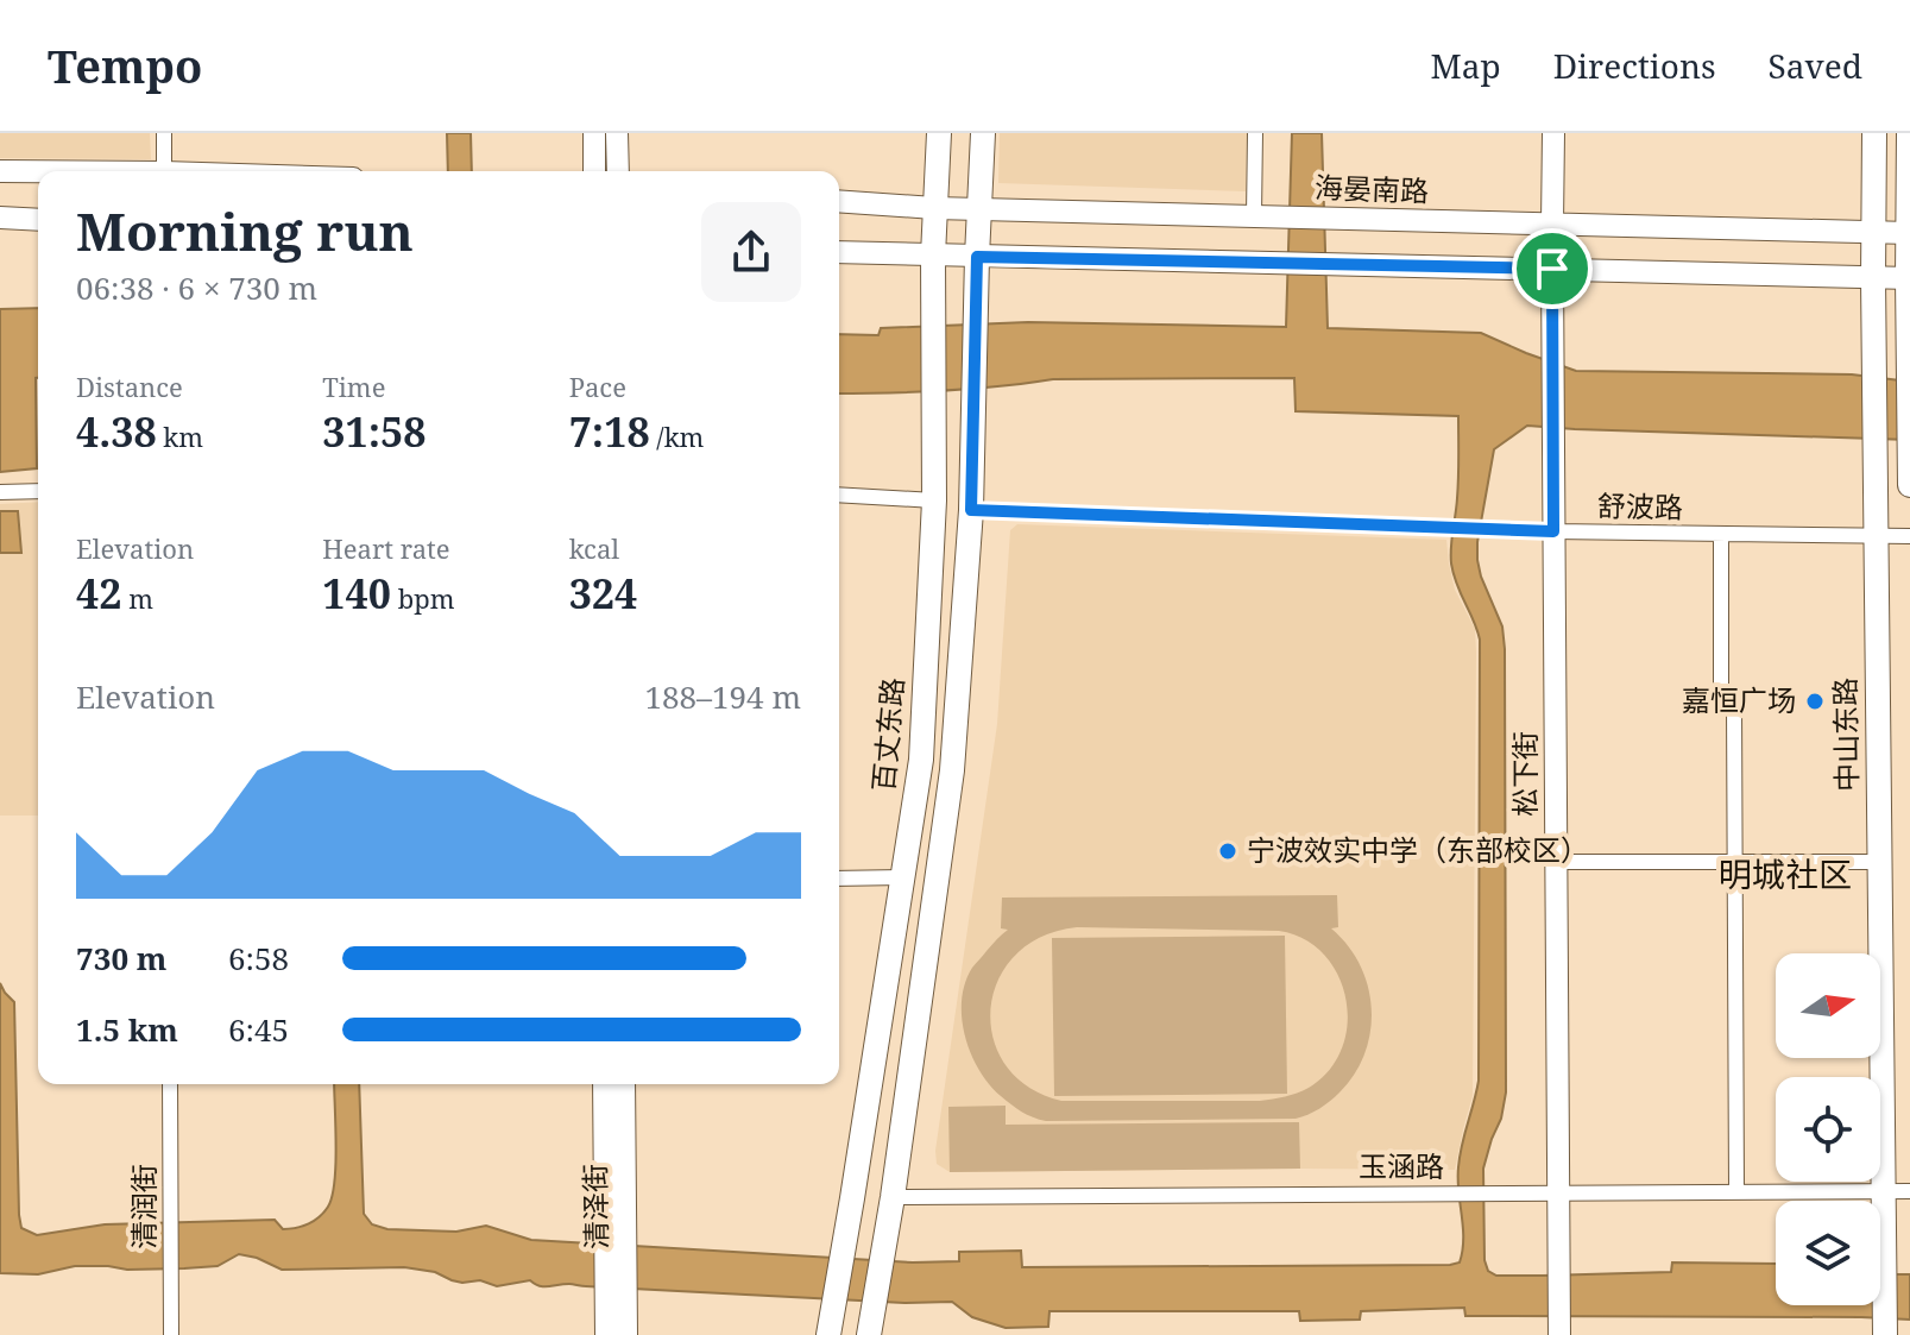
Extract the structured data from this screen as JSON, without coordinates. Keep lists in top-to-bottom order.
{
  "streets": {
    "main road": [
      "海晏南路",
      "百丈东路",
      "中山东路",
      "松下街",
      "清泽街"
    ],
    "street": ["舒波路", "玉涵路", "清润街"]
  },
  "crossings": [
    ["海晏南路", "百丈东路"],
    ["海晏南路", "中山东路"],
    ["舒波路", "中山东路"],
    ["舒波路", "松下街"],
    ["中山东路", "玉涵路"],
    ["松下街", "玉涵路"]
  ],
  "districts": ["明城社区"],
  "places": ["嘉恒广场", "宁波效实中学（东部校区）"],
  "north": "right",
  "page": {
    "header": "Tempo",
    "nav": ["Map", "Directions", "Saved"],
    "heading": ["Morning run", "06:38 · 6 × 730 m"],
    "stats": [
      ["Distance", "4.38 km"],
      ["Time", "31:58"],
      ["Pace", "7:18 /km"],
      ["Elevation", "42 m"],
      ["Heart rate", "140 bpm"],
      ["kcal", "324"]
    ],
    "chart": ["Elevation", "188–194 m"],
    "list": [
      {
        "name": "730 m",
        "note": "6:58"
      },
      {
        "name": "1.5 km",
        "note": "6:45"
      }
    ]
  }
}
